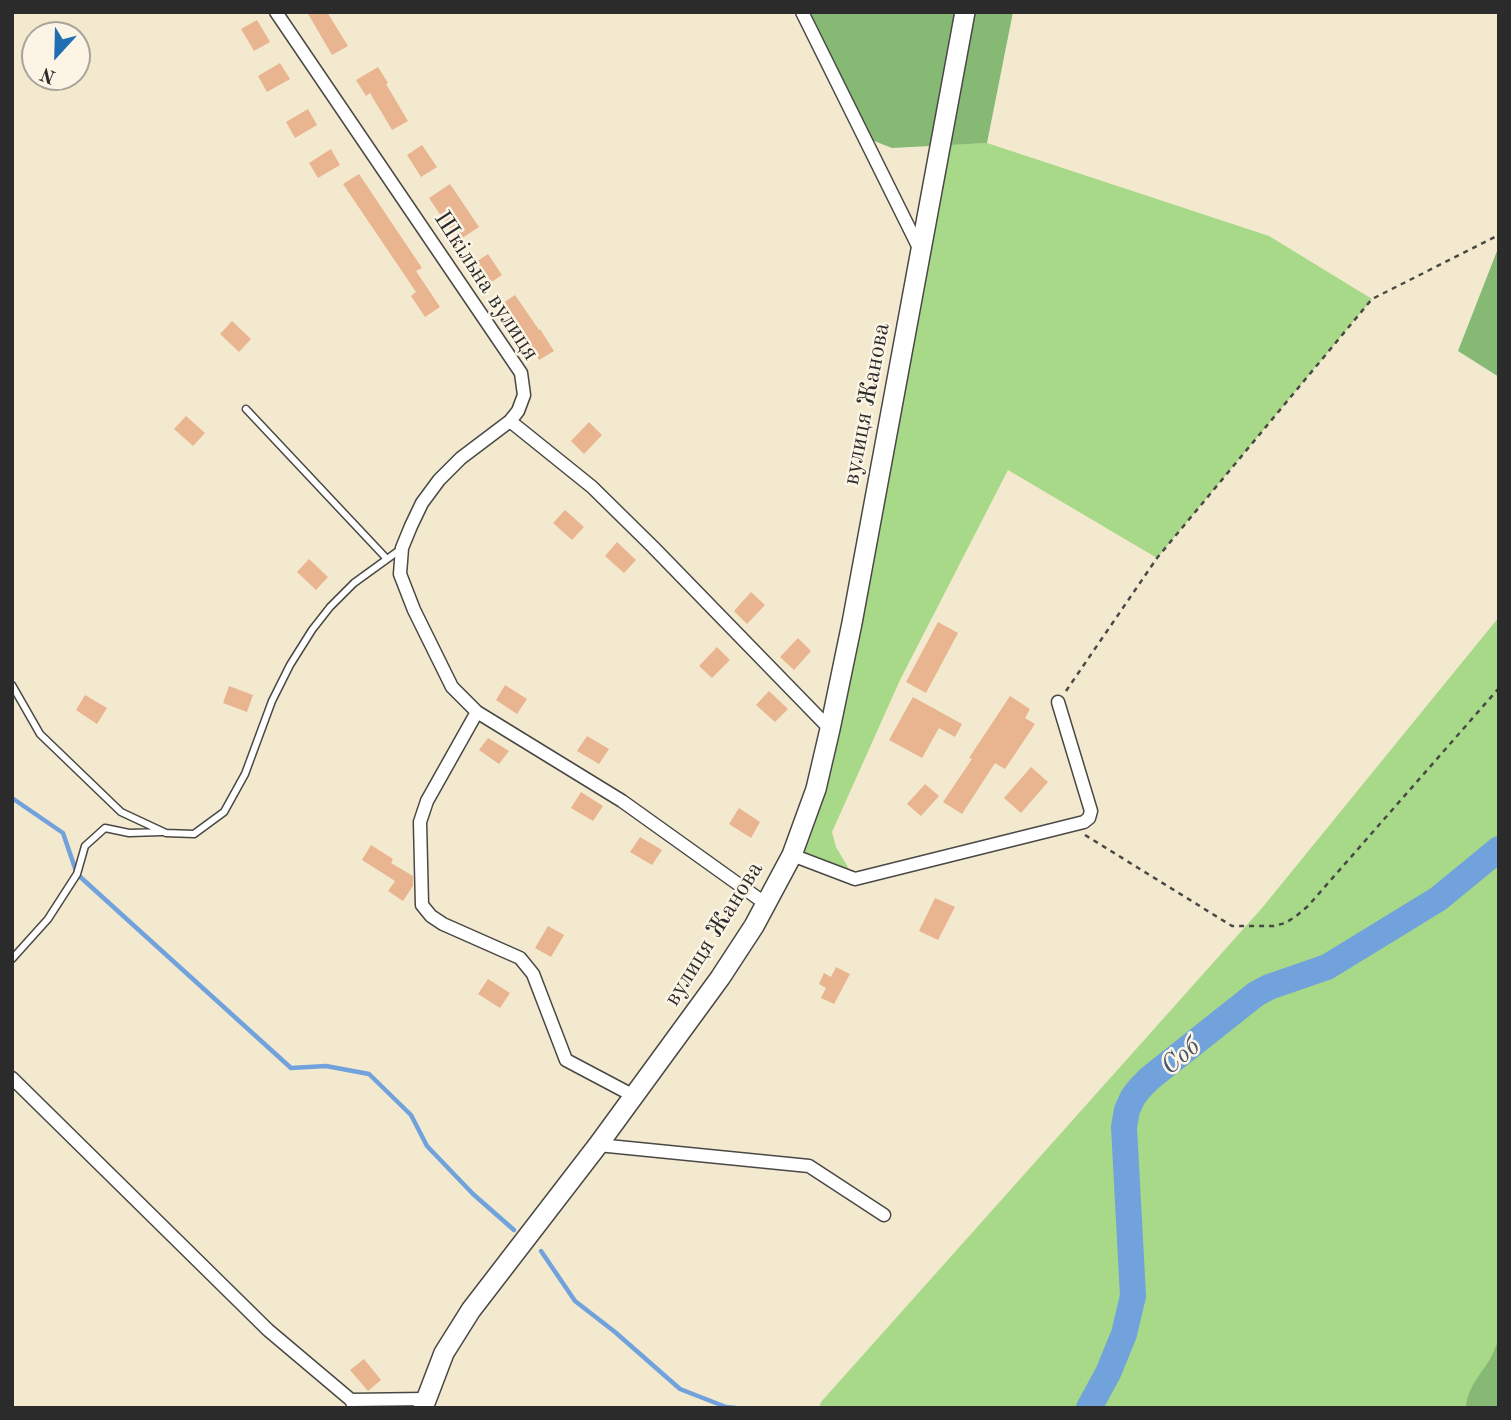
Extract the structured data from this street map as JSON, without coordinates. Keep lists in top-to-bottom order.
{
  "streets": {
    "main road": ["вулиця Жанова"],
    "street": ["Шкільна вулиця"]
  },
  "crossings": [
    ["Шкільна вулиця", "вулиця Жанова"]
  ],
  "water": ["Соб"],
  "north": "bottom"
}
